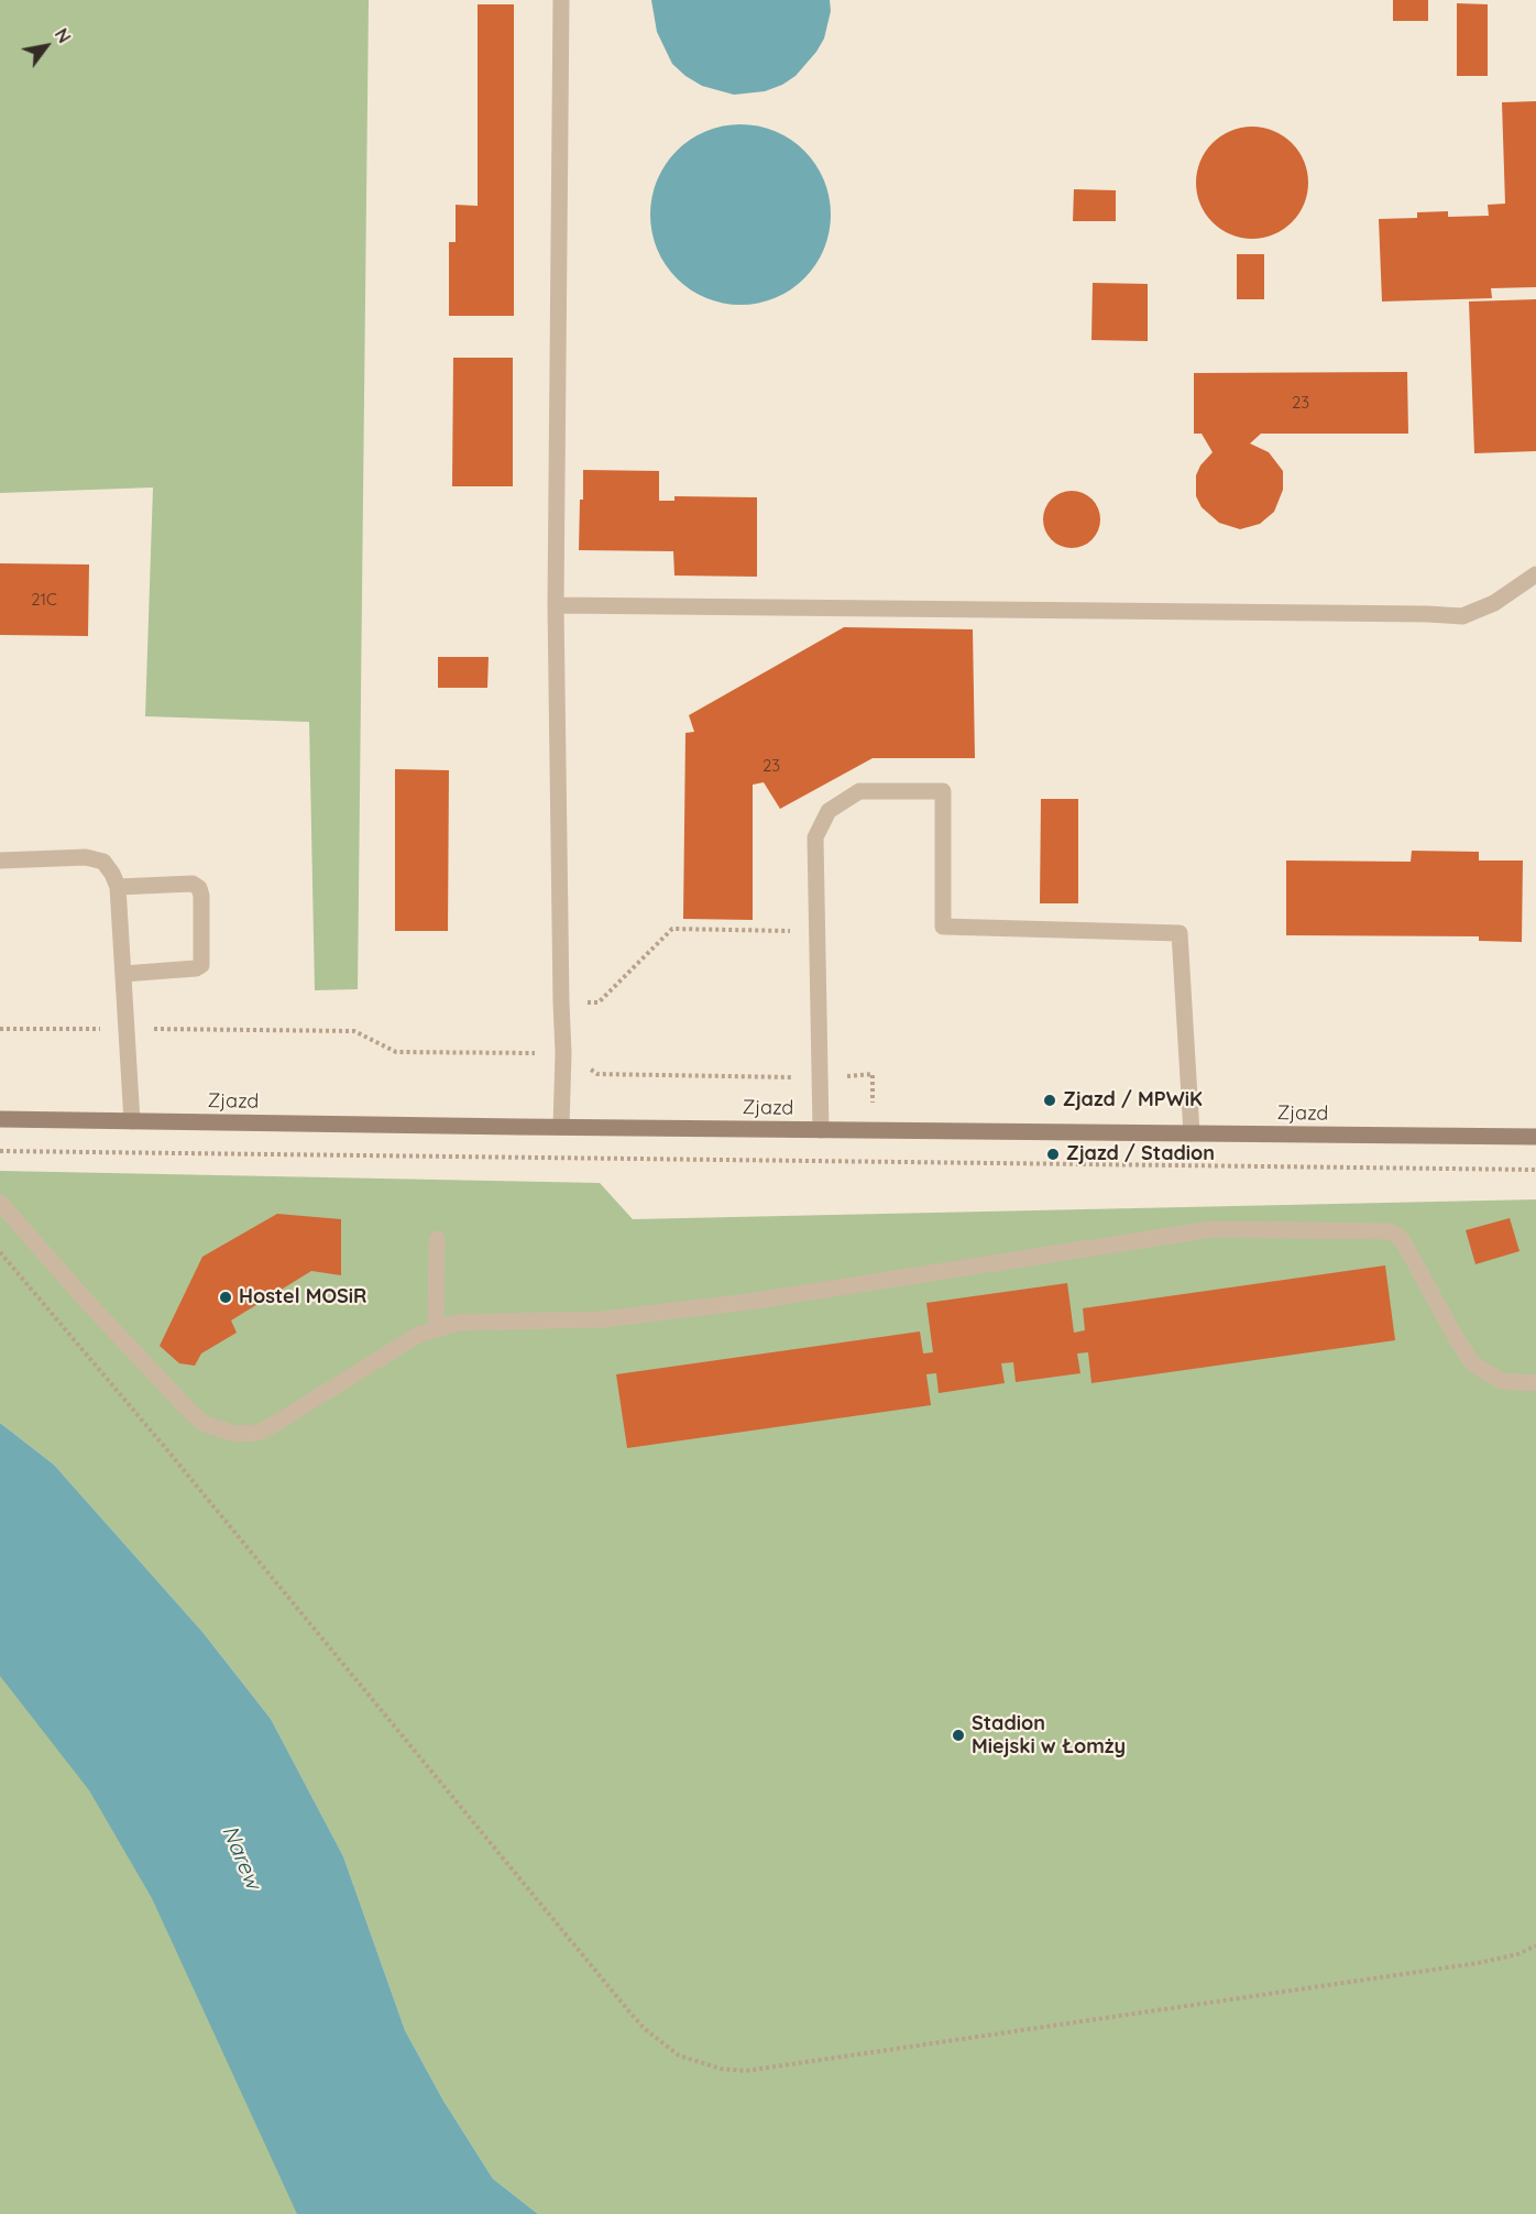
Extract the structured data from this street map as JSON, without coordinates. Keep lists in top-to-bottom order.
{
  "streets": {
    "main road": ["Zjazd"]
  },
  "water": ["Narew"],
  "places": [
    "Zjazd / MPWiK",
    "Zjazd / Stadion",
    "Hostel MOSiR",
    "Stadion Miejski w Łomży"
  ],
  "house_numbers": ["23", "21C", "23"],
  "north": "top right"
}
